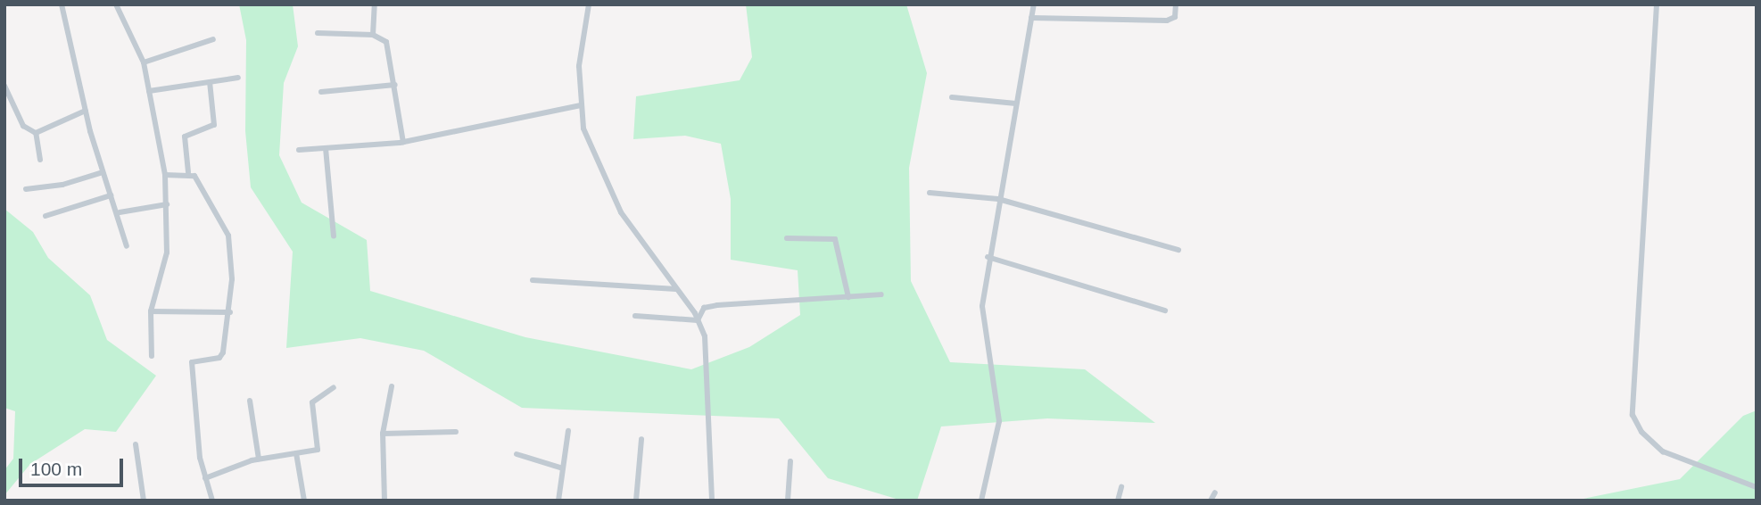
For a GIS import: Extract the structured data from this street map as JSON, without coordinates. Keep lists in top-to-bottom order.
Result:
{
  "scale_bar": "100 m"
}
